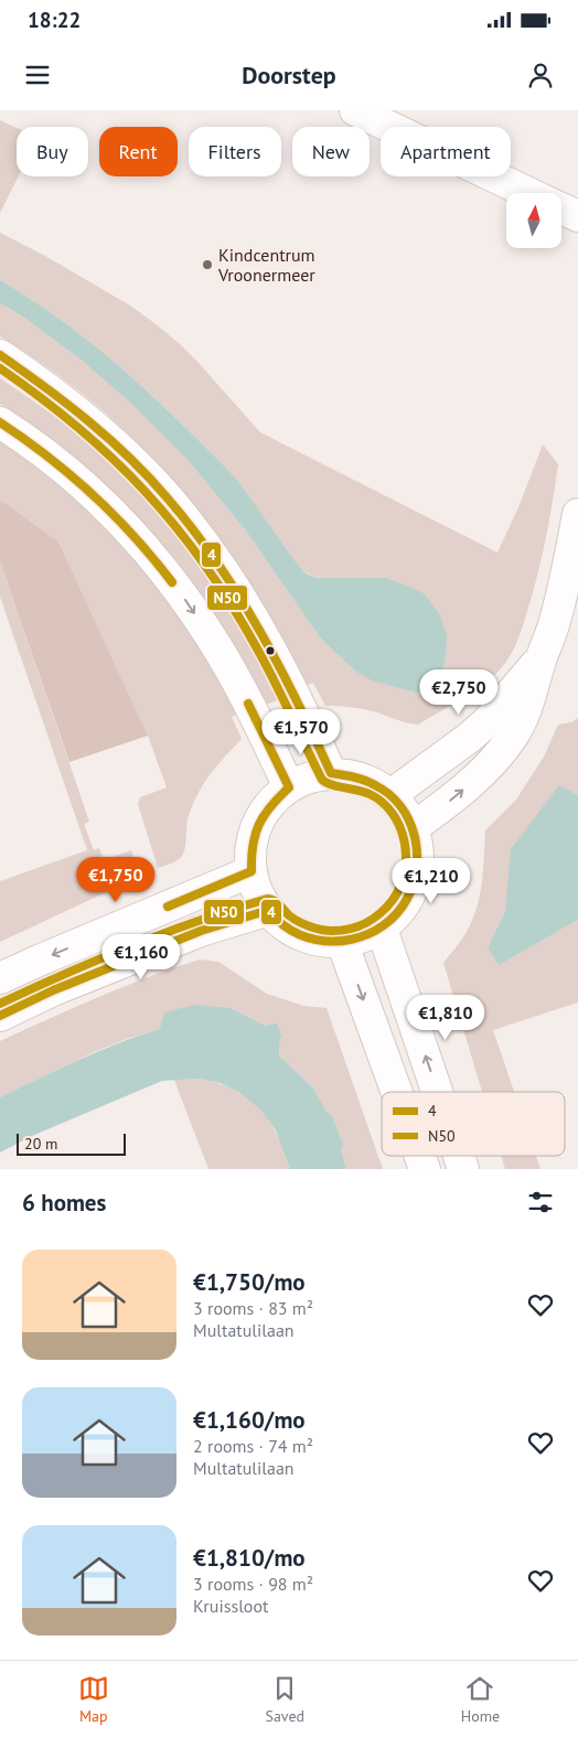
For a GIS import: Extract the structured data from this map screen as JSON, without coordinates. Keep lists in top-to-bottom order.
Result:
{
  "places": ["Kindcentrum Vroonermeer"],
  "lines": ["transit line 4", "transit line N50"],
  "legend": ["4", "N50"],
  "scale_bar": "20 m",
  "north": "top",
  "page": {
    "status": "18:22",
    "header": "Doorstep",
    "chip": [
      "Buy",
      "Rent",
      "Filters",
      "New",
      "Apartment"
    ],
    "price": [
      "€2,750",
      "€1,570",
      "€1,750",
      "€1,210",
      "€1,160",
      "€1,810"
    ],
    "scale": "20 m",
    "heading": "6 homes",
    "list": [
      {
        "name": "€1,750/mo",
        "note": "3 rooms · 83 m² · Multatulilaan"
      },
      {
        "name": "€1,160/mo",
        "note": "2 rooms · 74 m² · Multatulilaan"
      },
      {
        "name": "€1,810/mo",
        "note": "3 rooms · 98 m² · Kruissloot"
      }
    ],
    "tabs": ["Map", "Saved", "Home"]
  }
}
